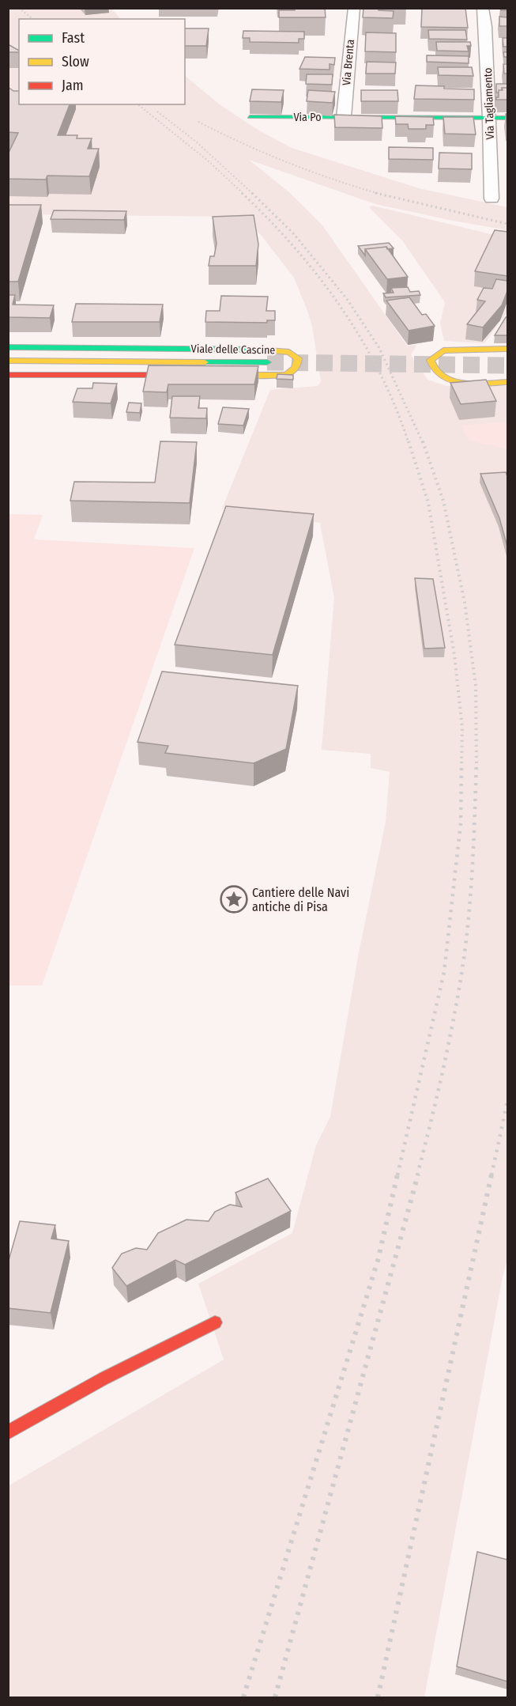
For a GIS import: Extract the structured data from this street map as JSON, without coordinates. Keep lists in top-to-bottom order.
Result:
{
  "streets": {
    "street": [
      "Via Brenta",
      "Via Tagliamento",
      "Via Po",
      "Viale delle Cascine"
    ]
  },
  "crossings": [
    ["Via Brenta", "Via Po"],
    ["Via Tagliamento", "Via Po"]
  ],
  "places": {
    "place": ["Cantiere delle Navi antiche di Pisa"]
  },
  "legend": ["Fast", "Slow", "Jam"]
}
